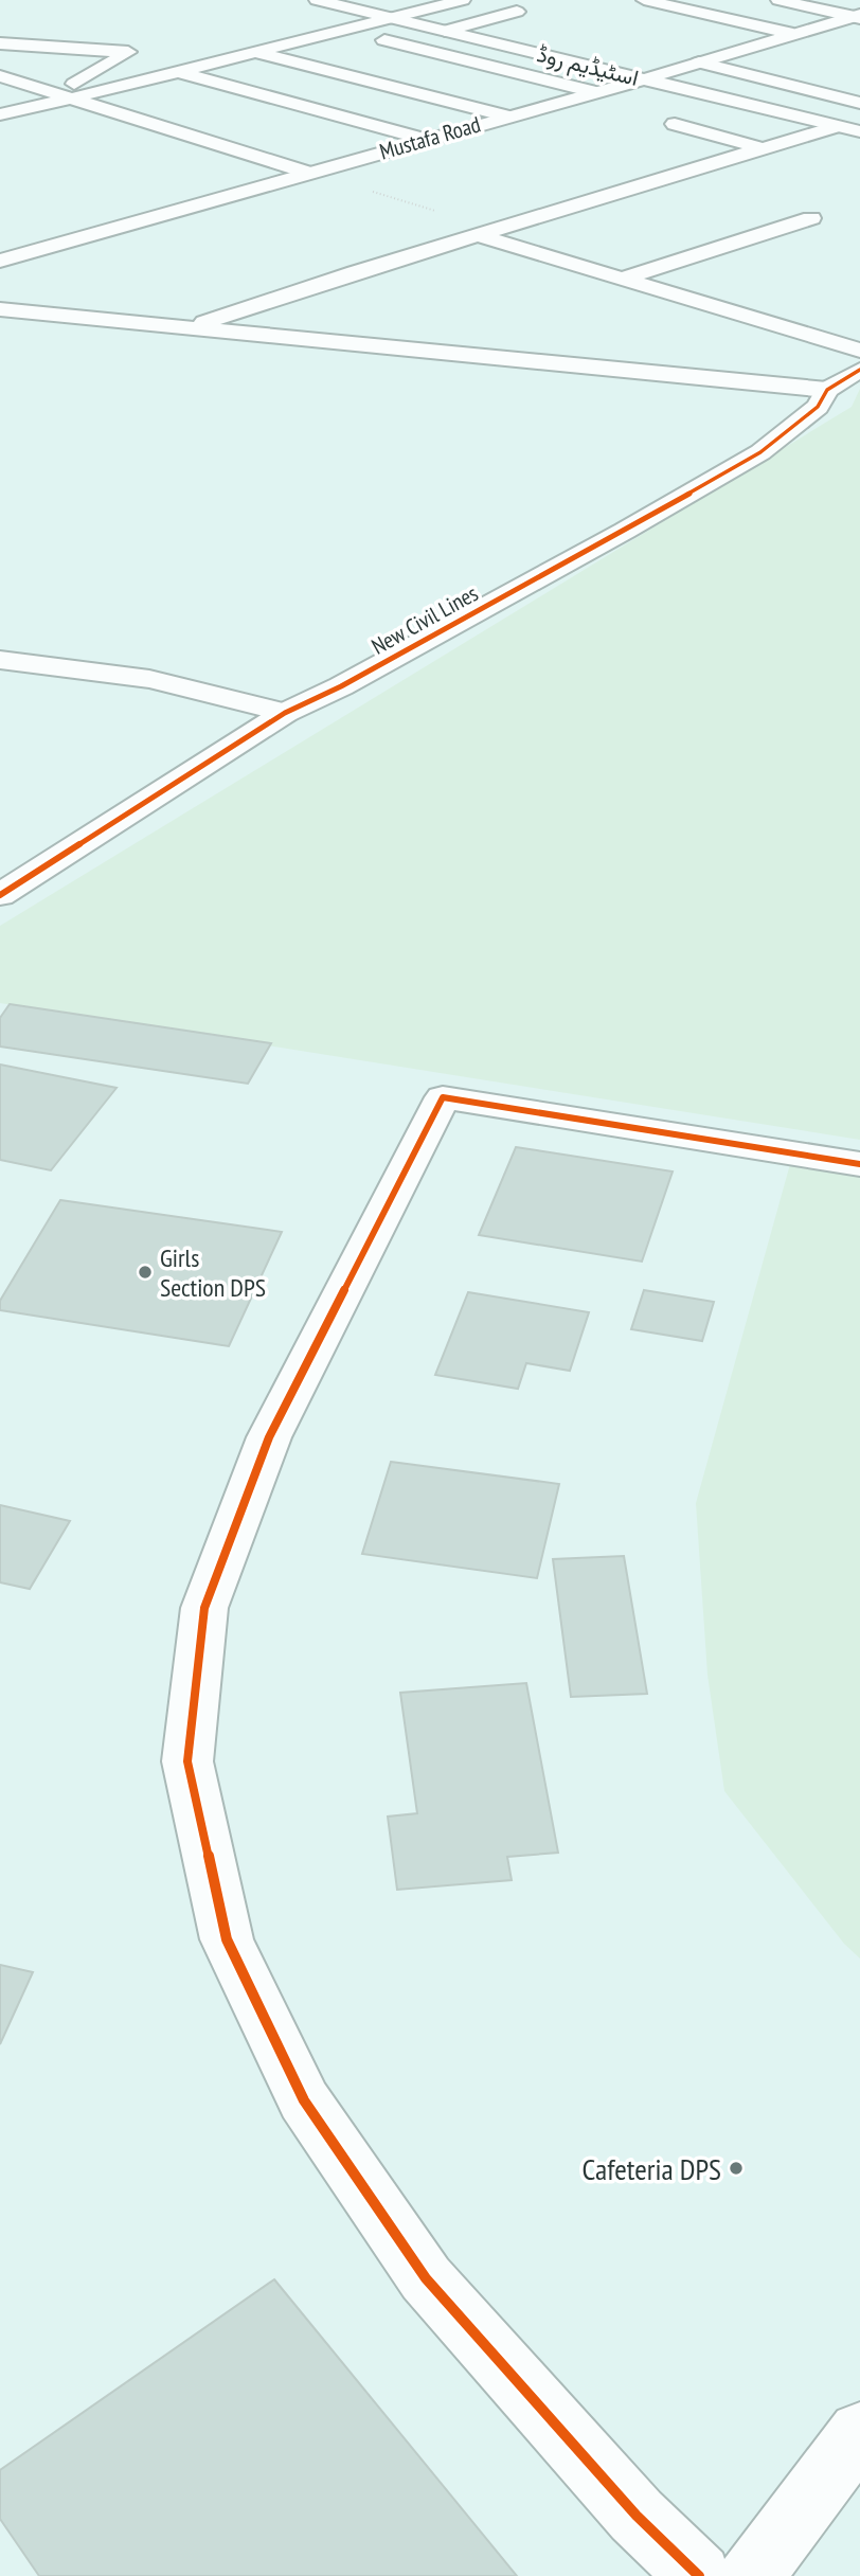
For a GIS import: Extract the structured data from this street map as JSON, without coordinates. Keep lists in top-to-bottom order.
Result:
{
  "streets": {
    "street": ["اسٹیڈیم روڈ", "Mustafa Road", "New Civil Lines"]
  },
  "crossings": [
    ["اسٹیڈیم روڈ", "Mustafa Road"]
  ],
  "places": ["Girls Section DPS", "Cafeteria DPS"]
}
